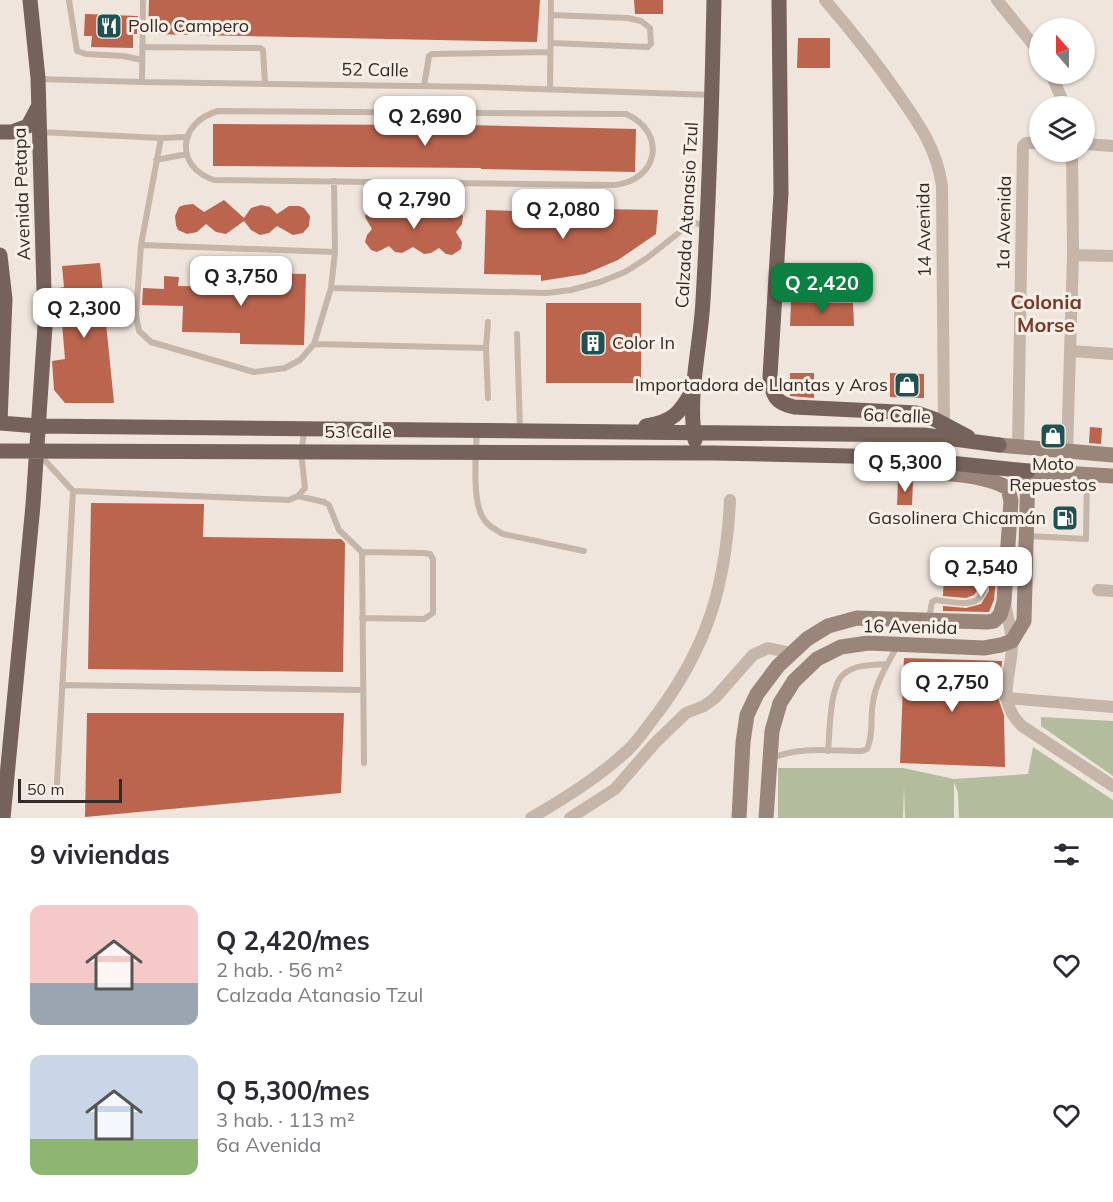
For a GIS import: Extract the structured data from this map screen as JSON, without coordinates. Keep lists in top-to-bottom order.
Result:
{
  "streets": {
    "main road": [
      "Avenida Petapa",
      "Calzada Atanasio Tzul",
      "6a Calle",
      "53 Calle",
      "16 Avenida"
    ],
    "street": ["1a Avenida", "14 Avenida"],
    "lane": ["52 Calle"]
  },
  "crossings": [
    ["52 Calle", "Avenida Petapa"],
    ["52 Calle", "Calzada Atanasio Tzul"],
    ["Avenida Petapa", "53 Calle"],
    ["Calzada Atanasio Tzul", "53 Calle"],
    ["1a Avenida", "6a Calle"],
    ["6a Calle", "53 Calle"]
  ],
  "districts": ["Colonia Morse"],
  "places": {
    "restaurant": ["Pollo Campero"],
    "building": ["Color In"],
    "shop": ["Importadora de Llantas y Aros", "Moto Repuestos"],
    "fuel station": ["Gasolinera Chicamán"]
  },
  "scale_bar": "50 m",
  "north": "top",
  "page": {
    "price": [
      "Q 2,690",
      "Q 2,790",
      "Q 2,080",
      "Q 3,750",
      "Q 2,420",
      "Q 2,300",
      "Q 5,300",
      "Q 2,540",
      "Q 2,750"
    ],
    "scale": "50 m",
    "heading": "9 viviendas",
    "list": [
      {
        "name": "Q 2,420/mes",
        "note": "2 hab. · 56 m² · Calzada Atanasio Tzul"
      },
      {
        "name": "Q 5,300/mes",
        "note": "3 hab. · 113 m² · 6a Avenida"
      }
    ]
  }
}
